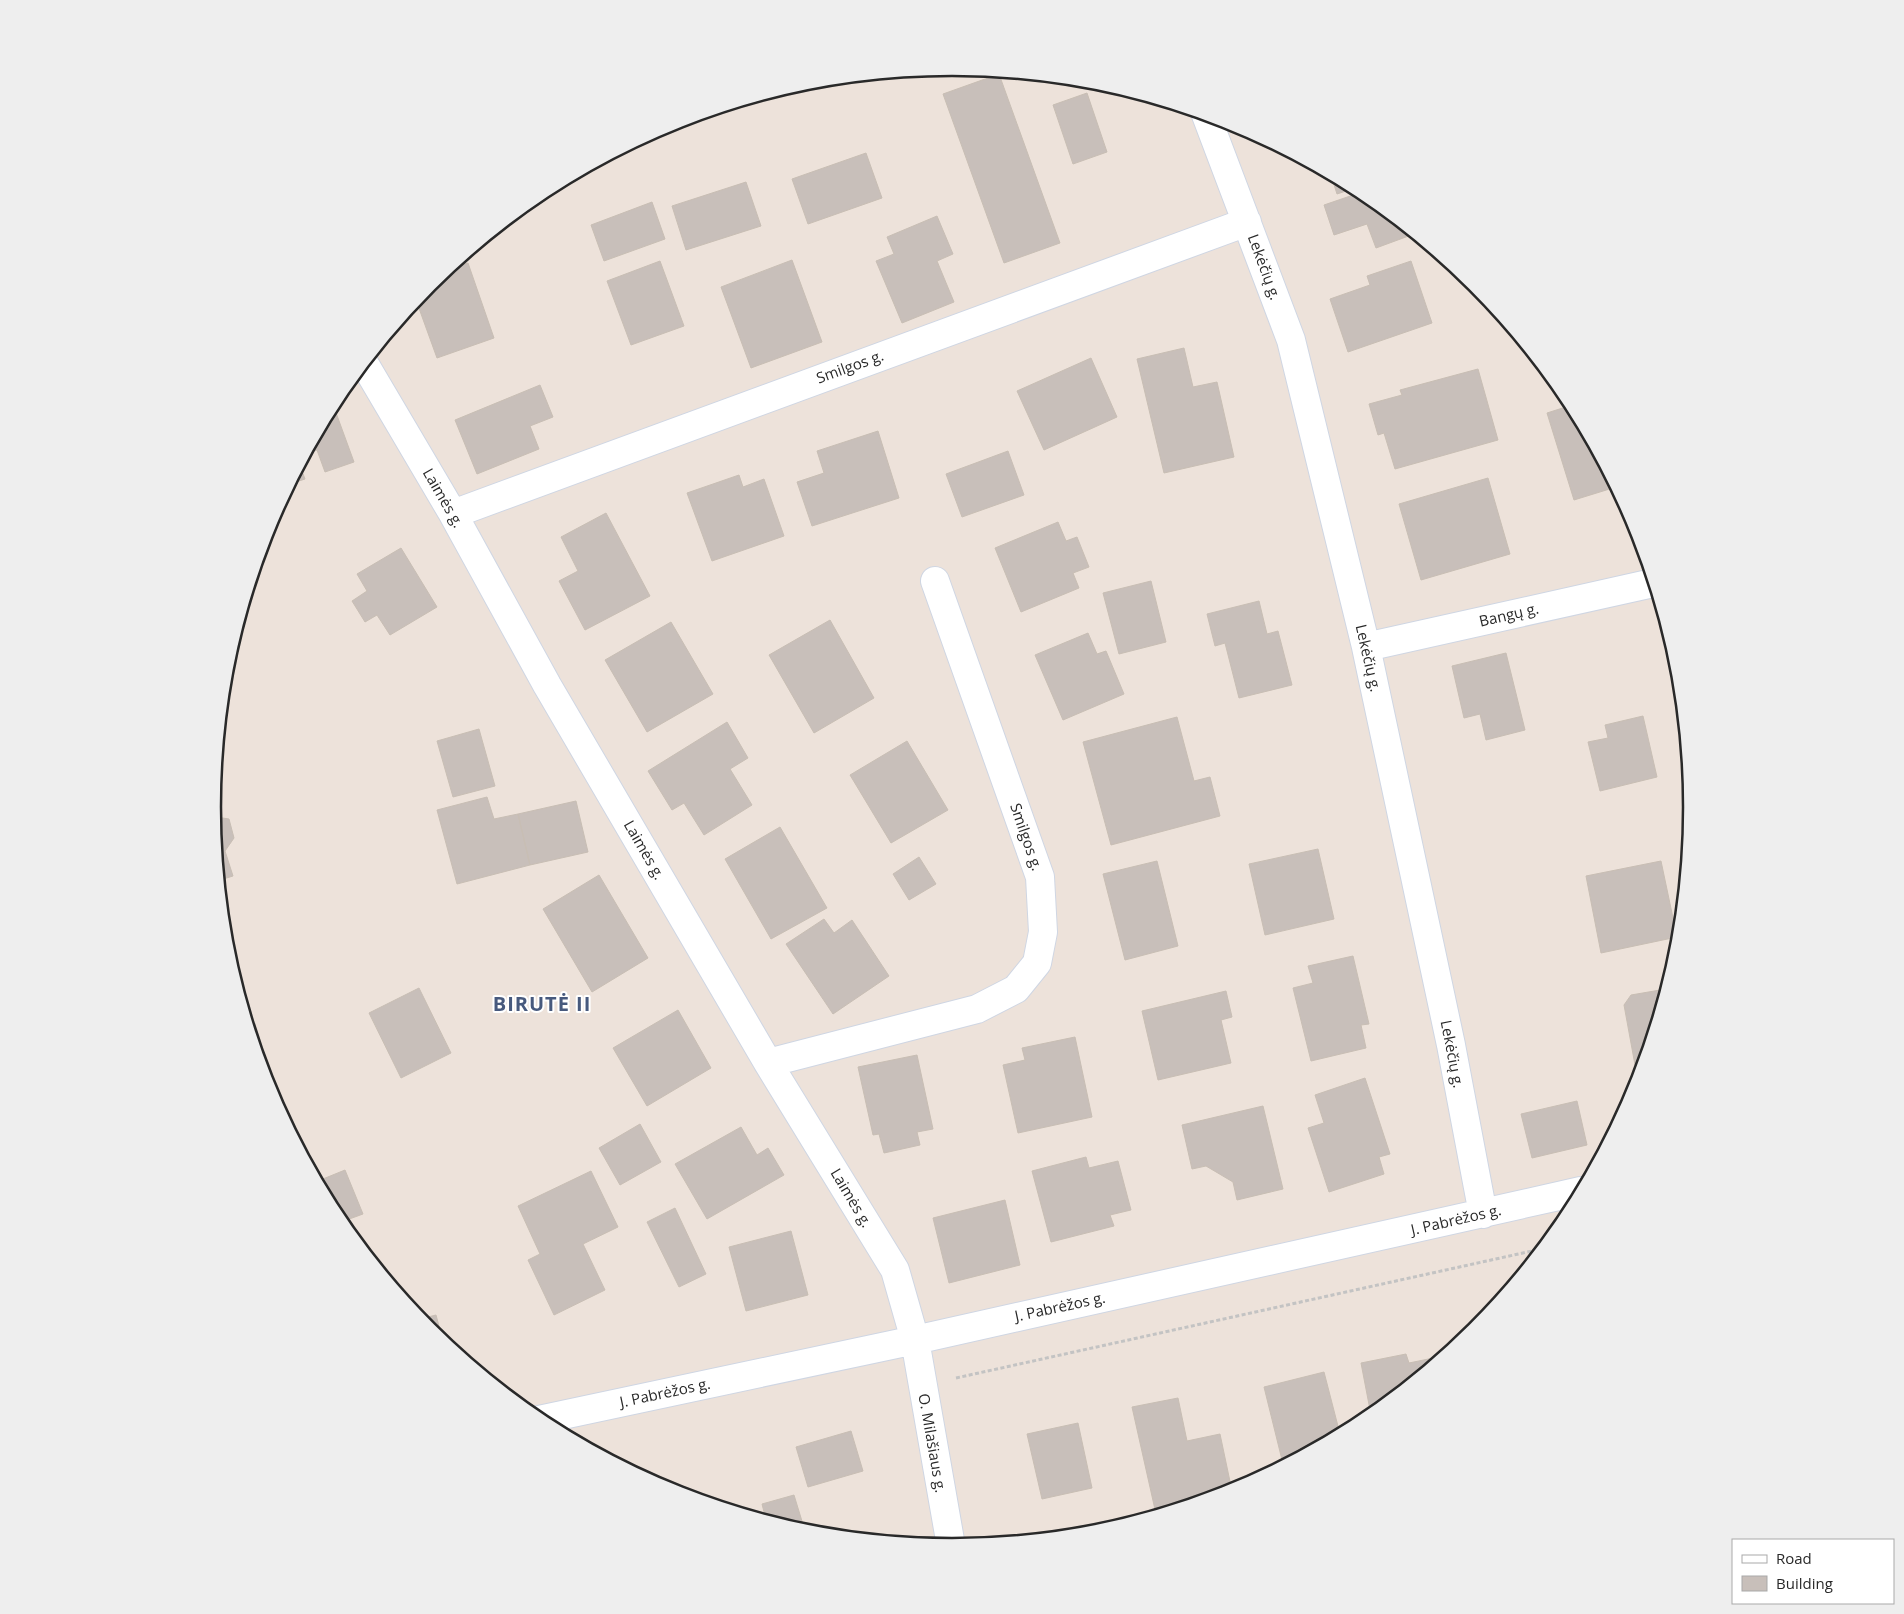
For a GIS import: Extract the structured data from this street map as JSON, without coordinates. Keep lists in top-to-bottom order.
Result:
{
  "streets": {
    "street": [
      "Lekėčių g.",
      "Smilgos g.",
      "Laimės g.",
      "Bangų g.",
      "J. Pabrėžos g.",
      "O. Milašiaus g."
    ]
  },
  "crossings": [
    ["Lekėčių g.", "Smilgos g."],
    ["Lekėčių g.", "Bangų g."],
    ["Lekėčių g.", "J. Pabrėžos g."],
    ["Smilgos g.", "Laimės g."],
    ["Laimės g.", "J. Pabrėžos g."],
    ["Laimės g.", "O. Milašiaus g."],
    ["J. Pabrėžos g.", "O. Milašiaus g."]
  ],
  "districts": ["BIRUTĖ II"],
  "legend": ["Road", "Building"]
}
